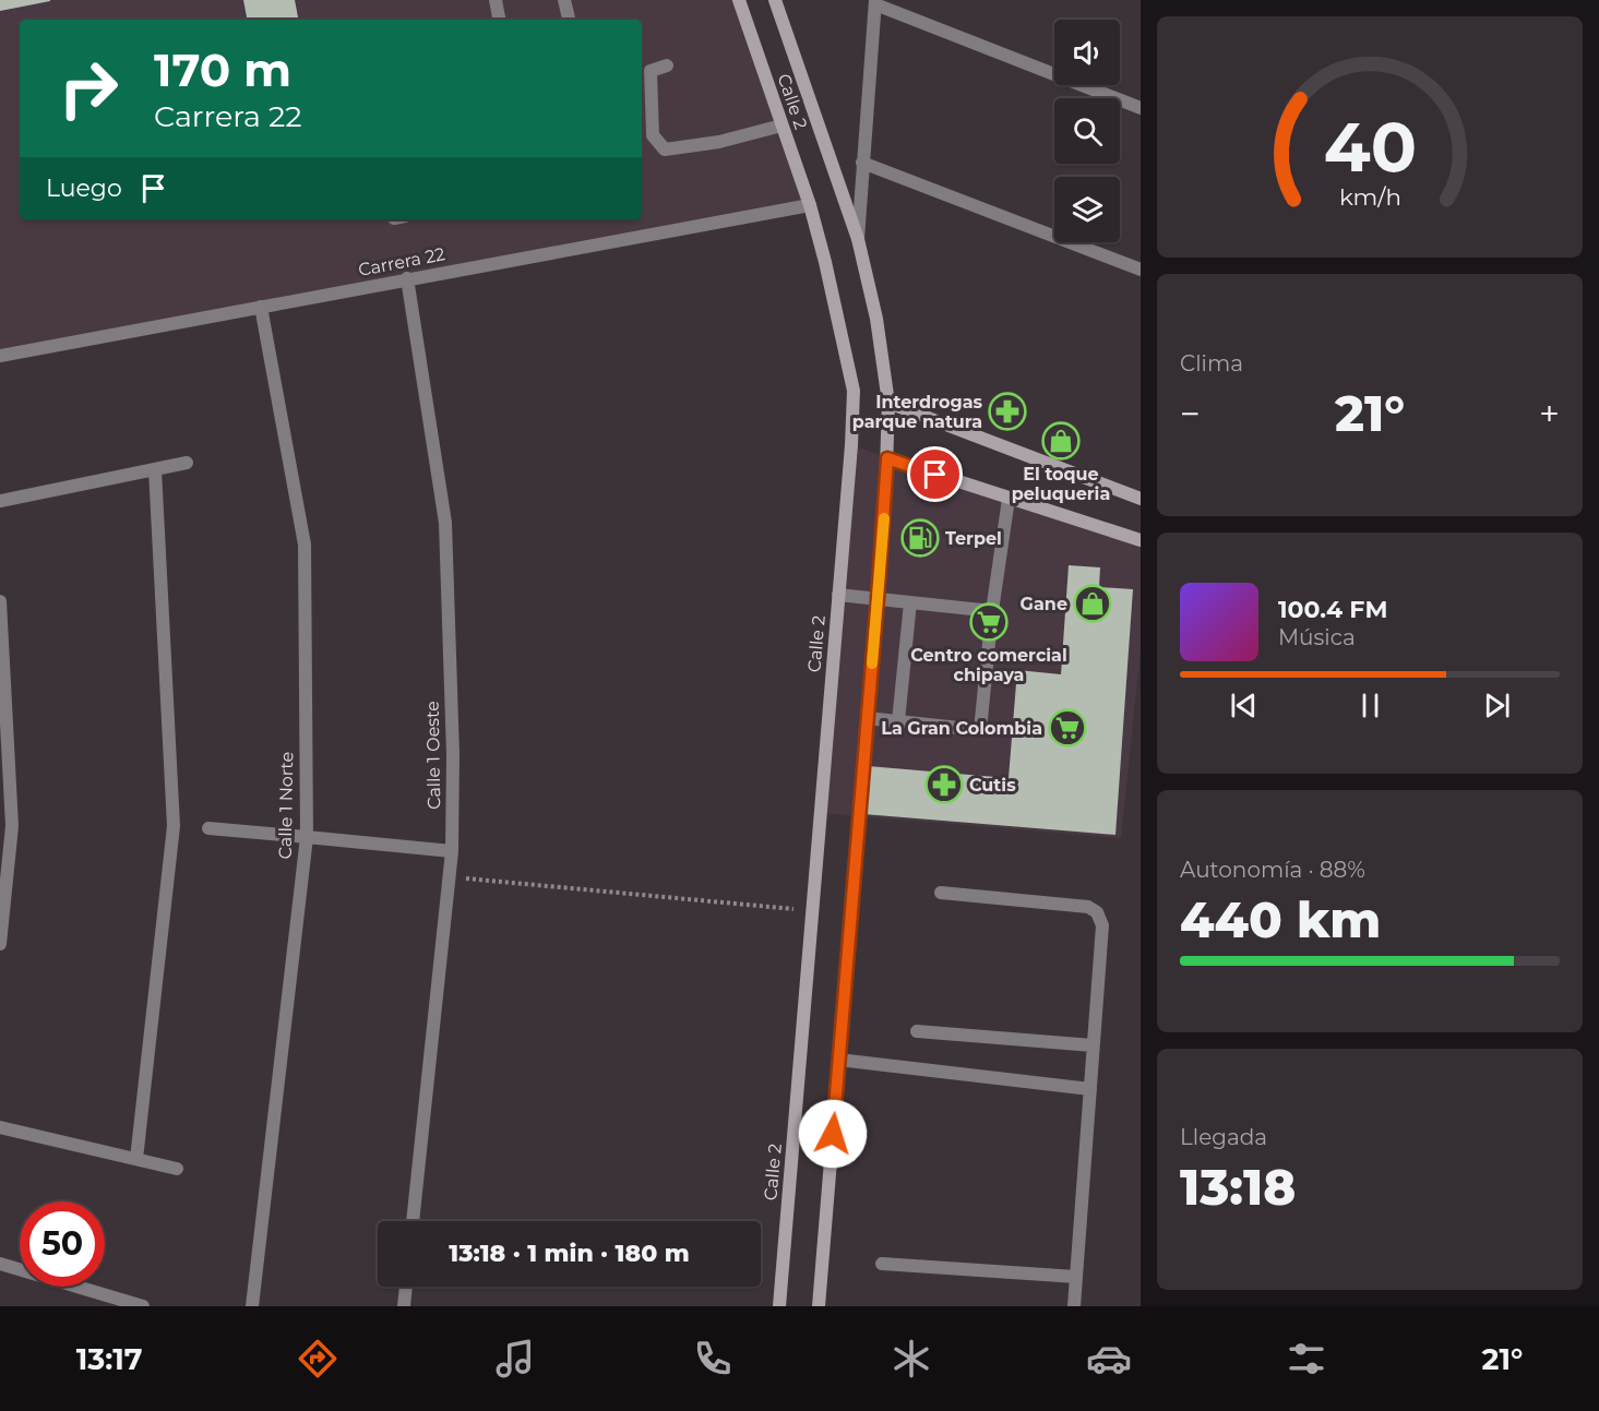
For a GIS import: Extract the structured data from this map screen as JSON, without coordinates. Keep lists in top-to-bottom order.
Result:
{
  "streets": {
    "main road": ["Calle 2"],
    "street": ["Carrera 22", "Calle 1 Oeste", "Calle 1 Norte"]
  },
  "crossings": [
    ["Calle 2", "Carrera 22"],
    ["Carrera 22", "Calle 1 Oeste"],
    ["Carrera 22", "Calle 1 Norte"]
  ],
  "places": {
    "pharmacy": ["Interdrogas parque natura", "Cutis"],
    "shop": ["El toque peluqueria", "Gane"],
    "fuel station": ["Terpel"],
    "supermarket": ["Centro comercial chipaya", "La Gran Colombia"]
  },
  "page": {
    "turn": ["170 m", "Carrera 22"],
    "then": "Luego",
    "tile": [
      "Clima",
      ["Autonomía · 88%", "440 km"],
      ["Llegada", "13:18"]
    ],
    "heat": ["−", "21°", "+"],
    "song": ["100.4 FM", "Música"],
    "limit": "50",
    "trip": "13:18 · 1 min · 180 m",
    "tabs": ["13:17", "21°"],
    "gauge": ["40", "km/h"]
  }
}
